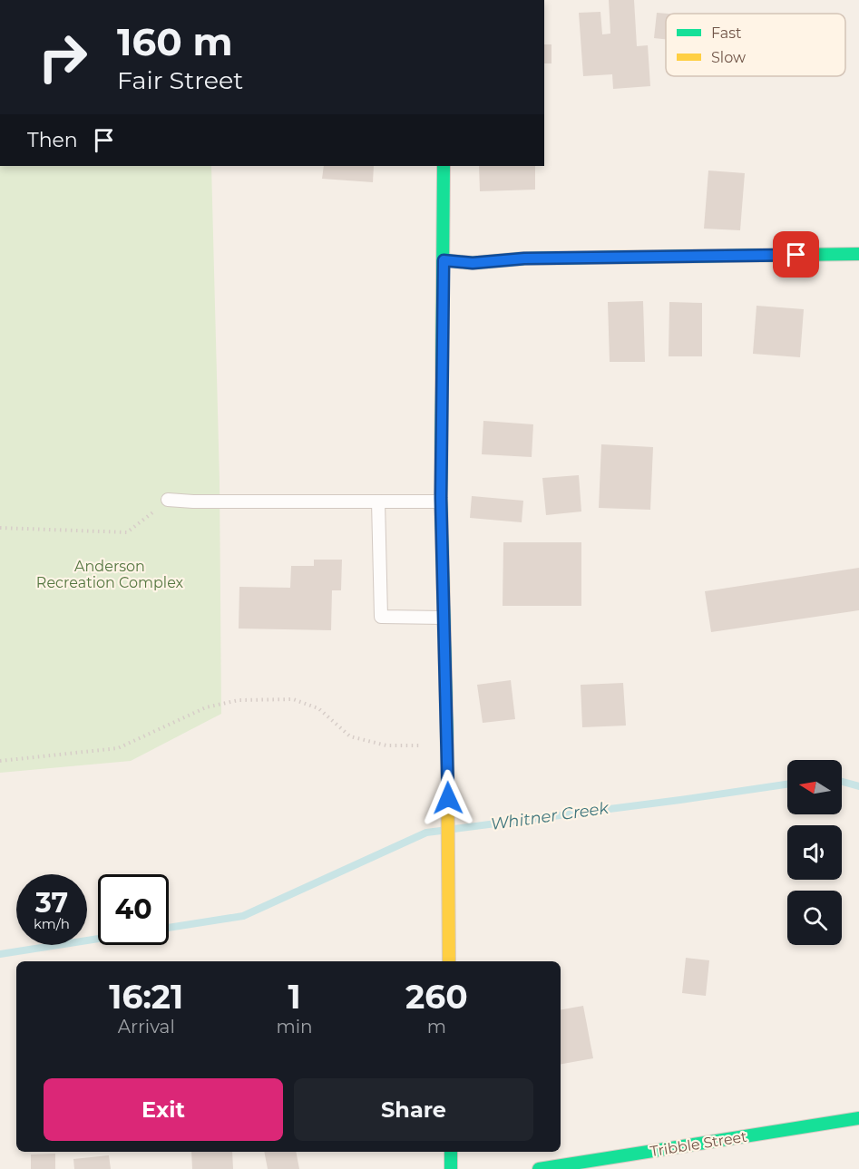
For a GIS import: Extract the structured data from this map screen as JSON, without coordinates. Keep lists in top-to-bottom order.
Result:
{
  "streets": {
    "street": ["Tribble Street"]
  },
  "water": ["Whitner Creek"],
  "parks": ["Anderson Recreation Complex"],
  "legend": ["Fast", "Slow"],
  "north": "left",
  "page": {
    "turn": ["160 m", "Fair Street"],
    "then": "Then",
    "speed": "37 km/h",
    "limit": "40",
    "eta": [
      "16:21",
      "Arrival",
      "1",
      "min",
      "260",
      "m"
    ],
    "buttons": ["Exit", "Share"]
  }
}
